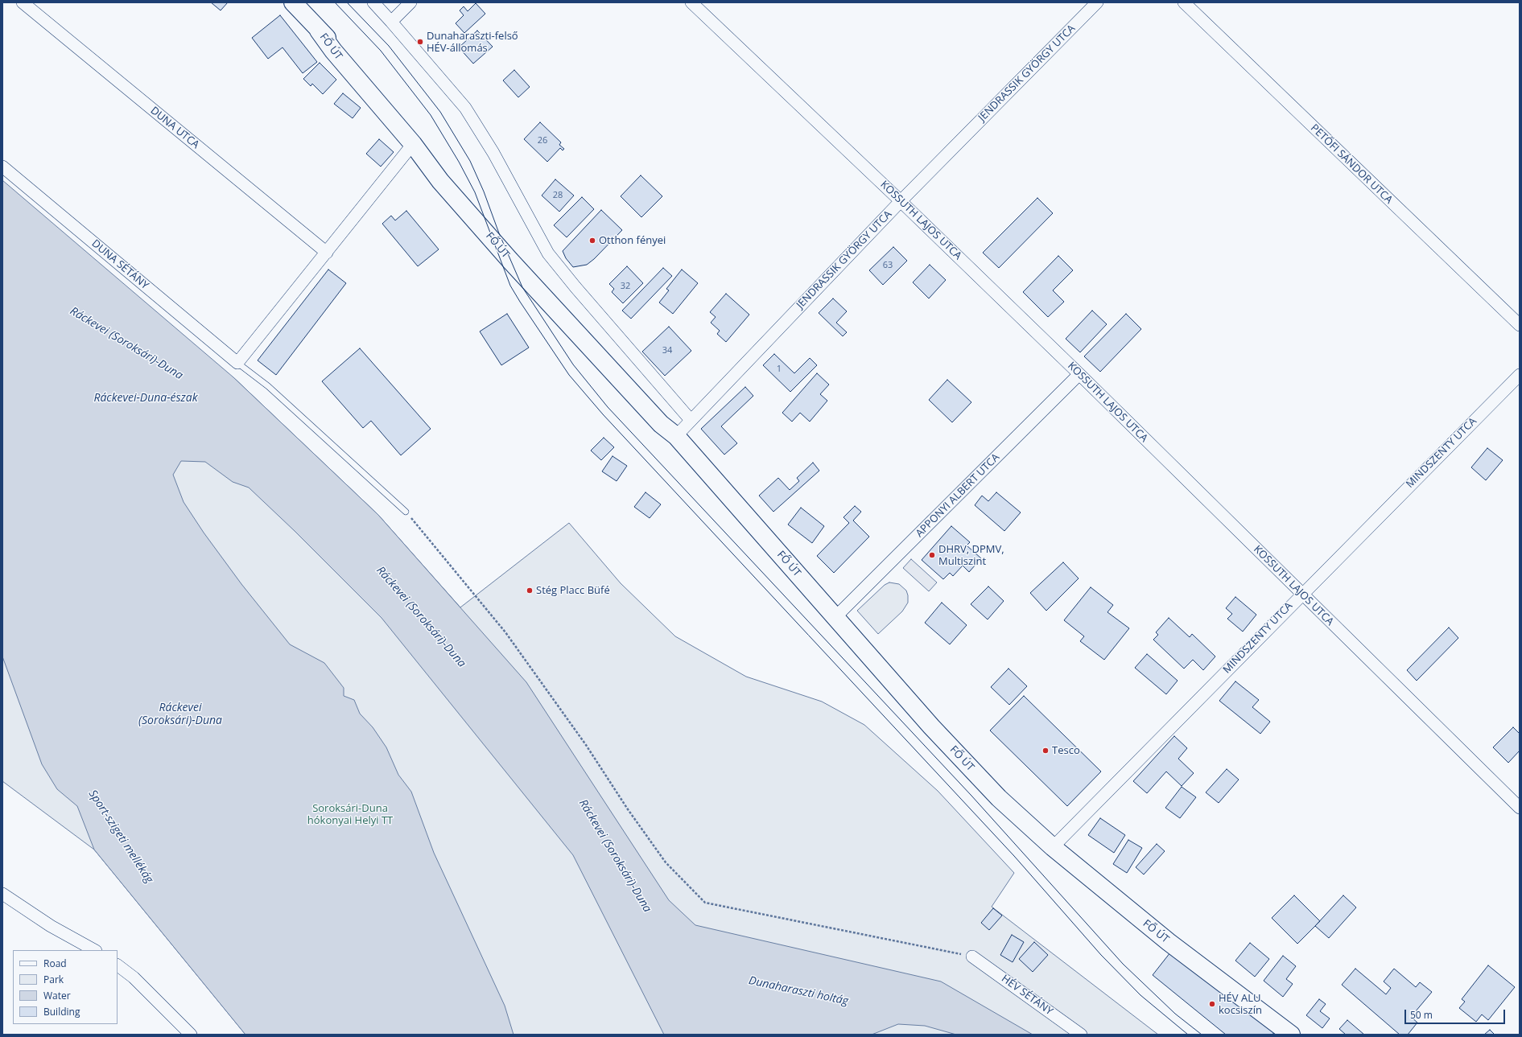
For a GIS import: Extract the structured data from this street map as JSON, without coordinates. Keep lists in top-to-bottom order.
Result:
{
  "streets": {
    "main road": ["FŐ ÚT"],
    "street": [
      "JENDRASSIK GYÖRGY UTCA",
      "DUNA UTCA",
      "PETŐFI SÁNDOR UTCA",
      "KOSSUTH LAJOS UTCA",
      "DUNA SÉTÁNY",
      "MINDSZENTY UTCA",
      "APPONYI ALBERT UTCA",
      "HÉV SÉTÁNY"
    ]
  },
  "crossings": [
    ["FŐ ÚT", "JENDRASSIK GYÖRGY UTCA"],
    ["FŐ ÚT", "MINDSZENTY UTCA"],
    ["FŐ ÚT", "APPONYI ALBERT UTCA"],
    ["JENDRASSIK GYÖRGY UTCA", "KOSSUTH LAJOS UTCA"],
    ["KOSSUTH LAJOS UTCA", "MINDSZENTY UTCA"],
    ["KOSSUTH LAJOS UTCA", "APPONYI ALBERT UTCA"]
  ],
  "water": [
    "Ráckevei (Soroksári)-Duna",
    "Ráckevei-Duna-észak",
    "Sport-szigeti mellékág",
    "Dunaharaszti holtág"
  ],
  "parks": ["Soroksári-Duna hókonyai Helyi TT"],
  "places": [
    "Dunaharaszti-felső HÉV-állomás",
    "Otthon fényei",
    "DHRV, DPMV, Multiszint",
    "Stég Placc Büfé",
    "Tesco",
    "HÉV ALU kocsiszín"
  ],
  "house_numbers": [
    "26",
    "28",
    "63",
    "32",
    "34",
    "1"
  ],
  "legend": [
    "Road",
    "Park",
    "Water",
    "Building"
  ],
  "scale_bar": "50 m"
}
